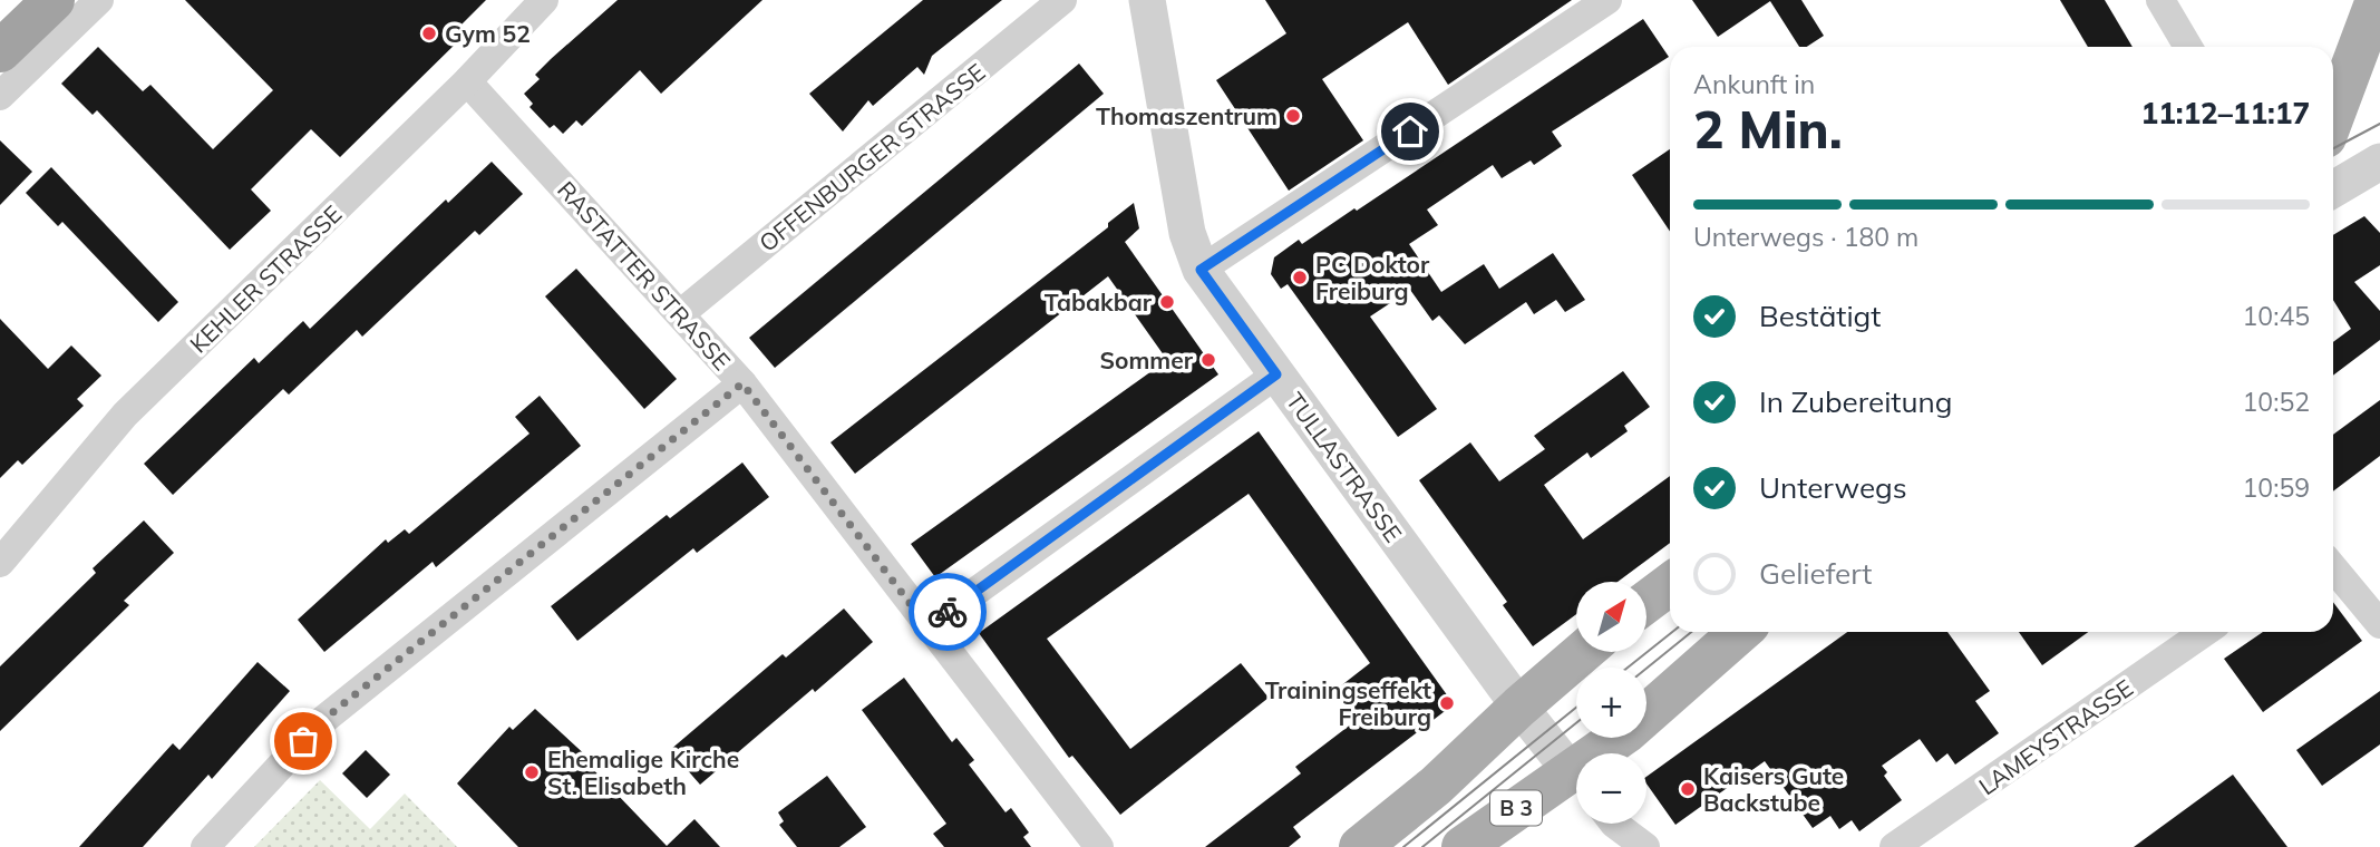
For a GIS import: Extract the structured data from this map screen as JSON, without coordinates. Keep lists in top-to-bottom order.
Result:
{
  "streets": {
    "main road": ["B 3"],
    "street": [
      "OFFENBURGER STRASSE",
      "RASTATTER STRASSE",
      "KEHLER STRASSE",
      "TULLASTRASSE",
      "LAMEYSTRASSE"
    ]
  },
  "crossings": [
    ["OFFENBURGER STRASSE", "RASTATTER STRASSE"],
    ["RASTATTER STRASSE", "KEHLER STRASSE"]
  ],
  "places": [
    "Gym 52",
    "Thomaszentrum",
    "PC Doktor Freiburg",
    "Tabakbar",
    "Sommer",
    "Trainingseffekt Freiburg",
    "Ehemalige Kirche St. Elisabeth",
    "Kaisers Gute Backstube"
  ],
  "north": "top right",
  "page": {
    "heading": ["2 Min.", "Ankunft in", "11:12–11:17"],
    "bar": "Unterwegs · 180 m",
    "list": [
      ["Bestätigt", "10:45"],
      ["In Zubereitung", "10:52"],
      ["Unterwegs", "10:59"],
      "Geliefert"
    ],
    "map_buttons": ["+", "−"]
  }
}
